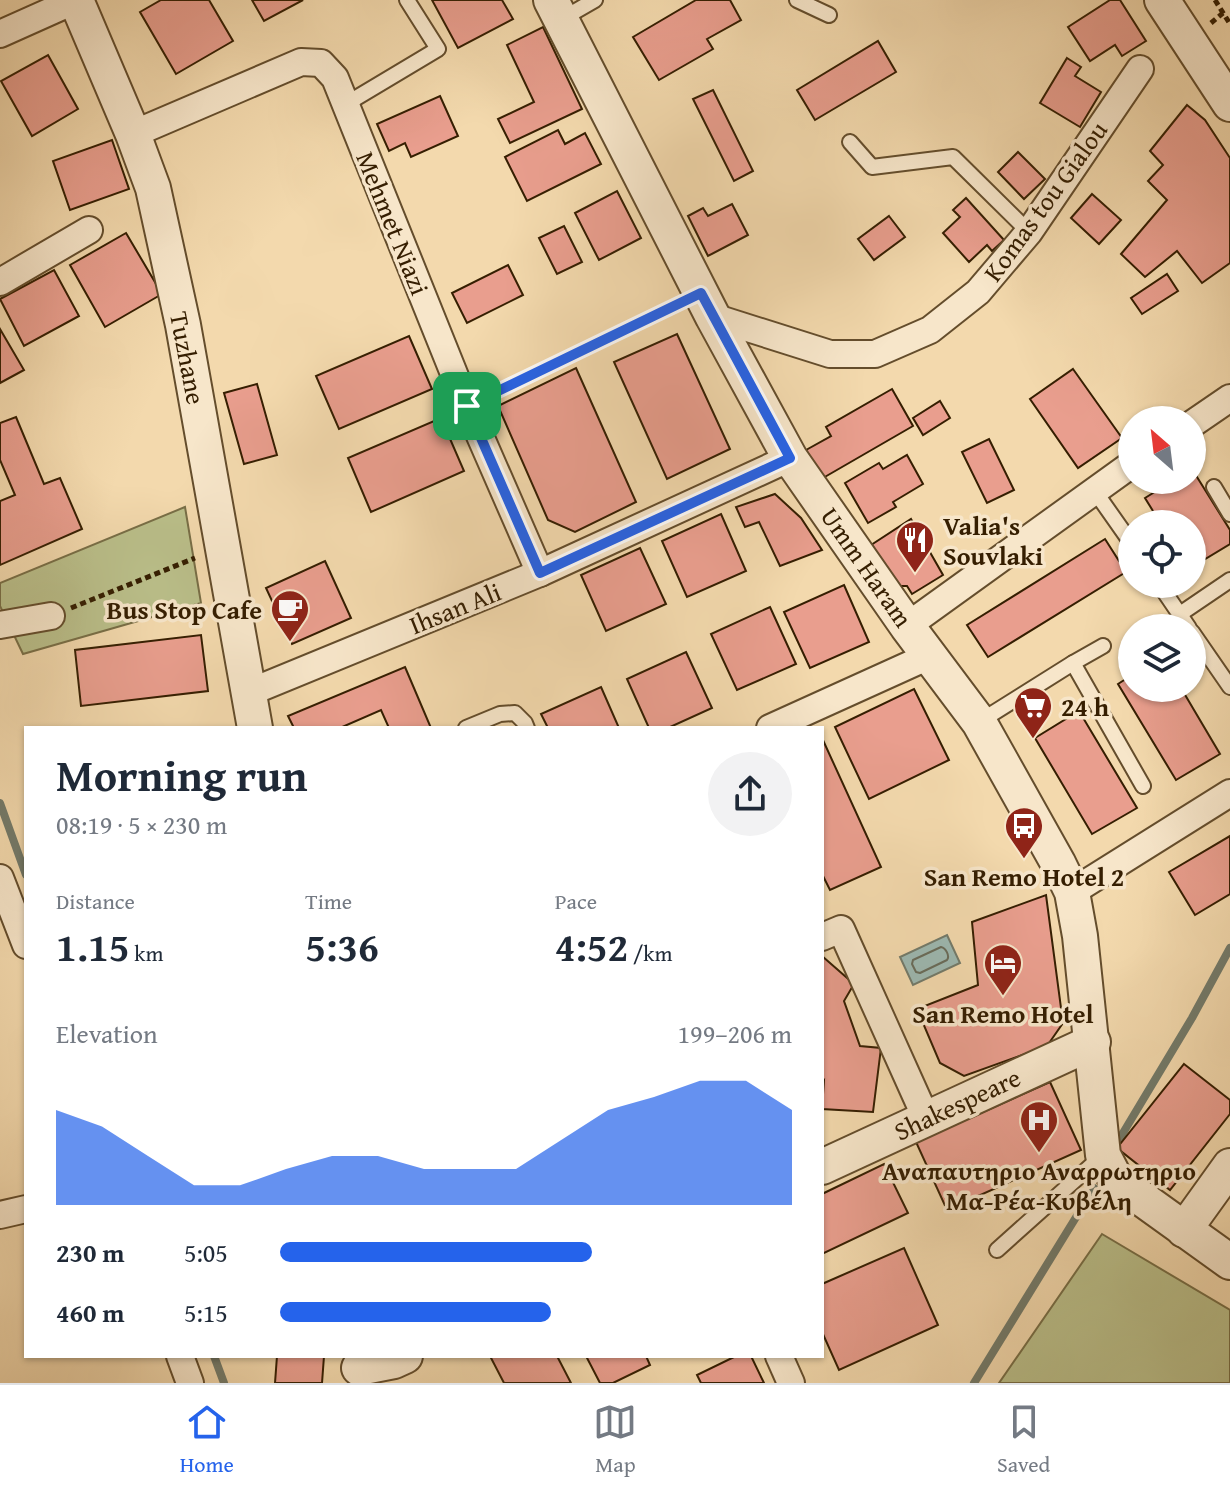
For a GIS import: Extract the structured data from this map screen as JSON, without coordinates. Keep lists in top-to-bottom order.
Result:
{
  "streets": {
    "street": [
      "Komas tou Gialou",
      "Mehmet Niazi",
      "Tuzhane",
      "Umm Haram",
      "Ihsan Ali",
      "Shakespeare"
    ]
  },
  "crossings": [
    ["Komas tou Gialou", "Umm Haram"],
    ["Mehmet Niazi", "Tuzhane"],
    ["Mehmet Niazi", "Ihsan Ali"],
    ["Tuzhane", "Ihsan Ali"],
    ["Umm Haram", "Ihsan Ali"],
    ["Umm Haram", "Shakespeare"]
  ],
  "places": {
    "restaurant": ["Valia's Souvlaki"],
    "cafe": ["Bus Stop Cafe"],
    "supermarket": ["24 h"],
    "bus stop": ["San Remo Hotel 2"],
    "hotel": ["San Remo Hotel"],
    "hospital": ["Αναπαυτηριο Αναρρωτηριο Μα-Ρέα-Κυβέλη"]
  },
  "north": "top left",
  "page": {
    "heading": ["Morning run", "08:19 · 5 × 230 m"],
    "stats": [
      ["Distance", "1.15 km"],
      ["Time", "5:36"],
      ["Pace", "4:52 /km"]
    ],
    "chart": ["Elevation", "199–206 m"],
    "list": [
      {
        "name": "230 m",
        "note": "5:05"
      },
      {
        "name": "460 m",
        "note": "5:15"
      }
    ],
    "tabs": ["Home", "Map", "Saved"]
  }
}
